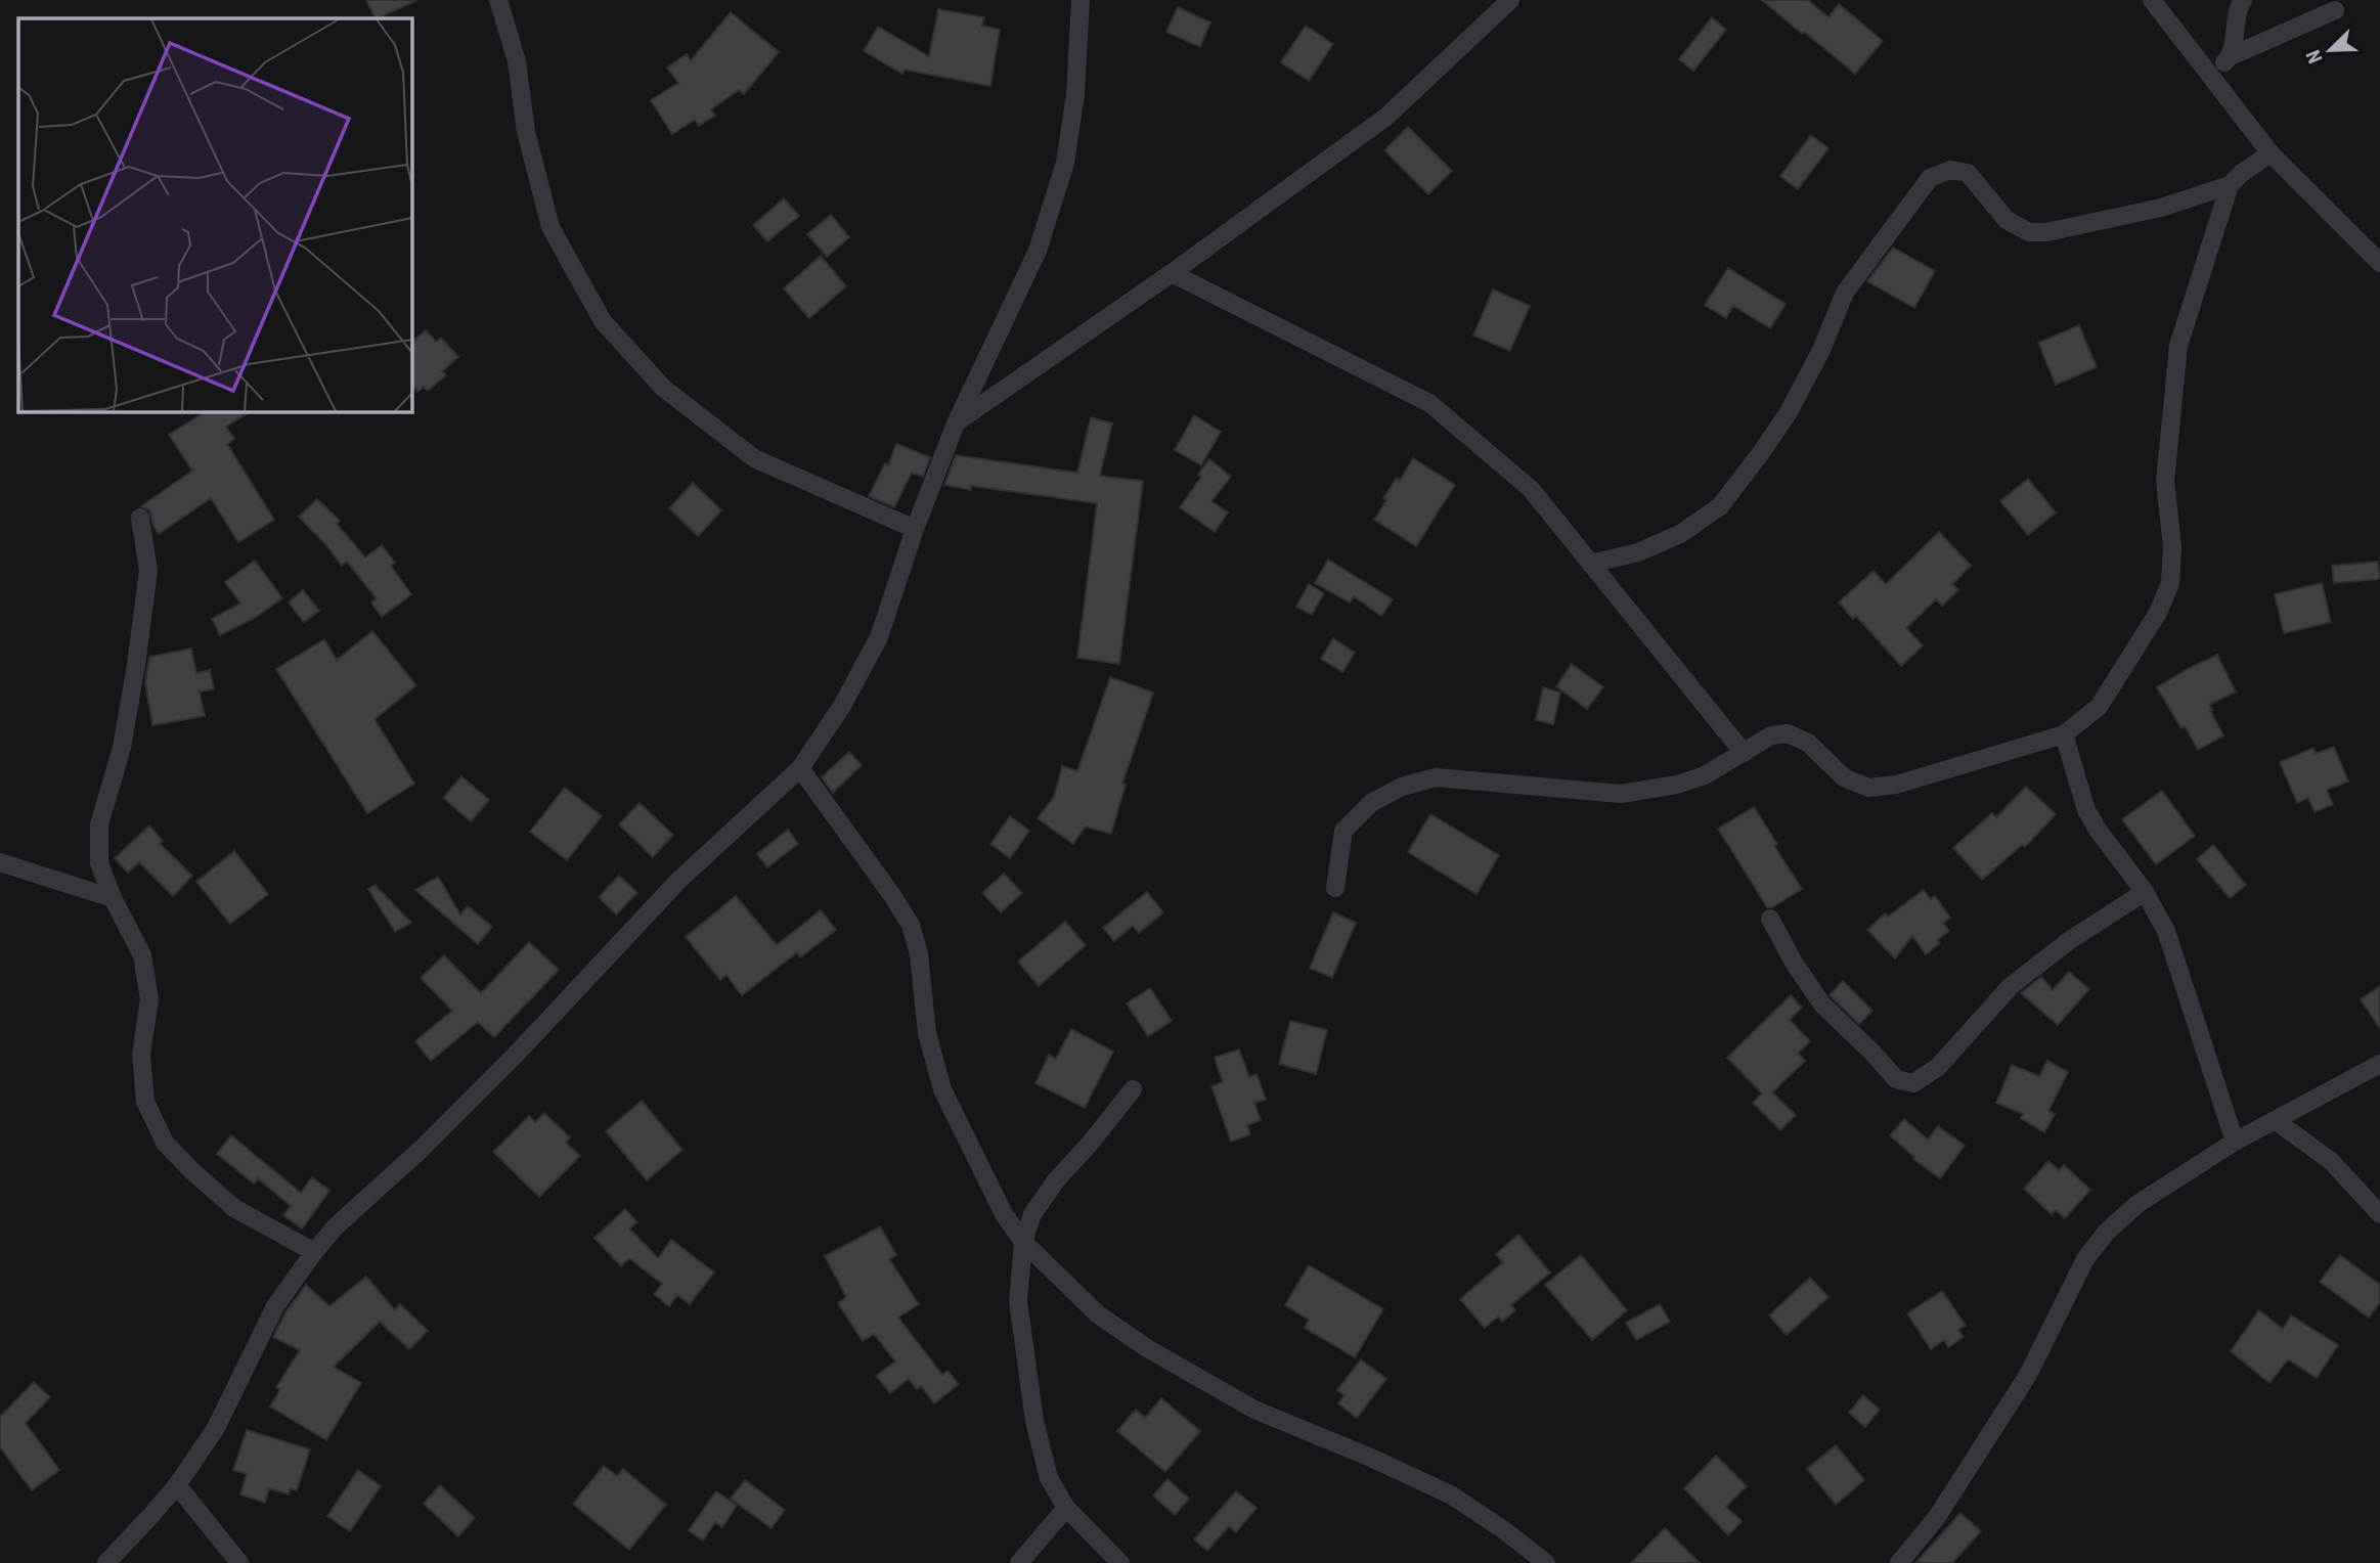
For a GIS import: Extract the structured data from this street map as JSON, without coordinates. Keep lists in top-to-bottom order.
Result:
{
  "north": "bottom left"
}
